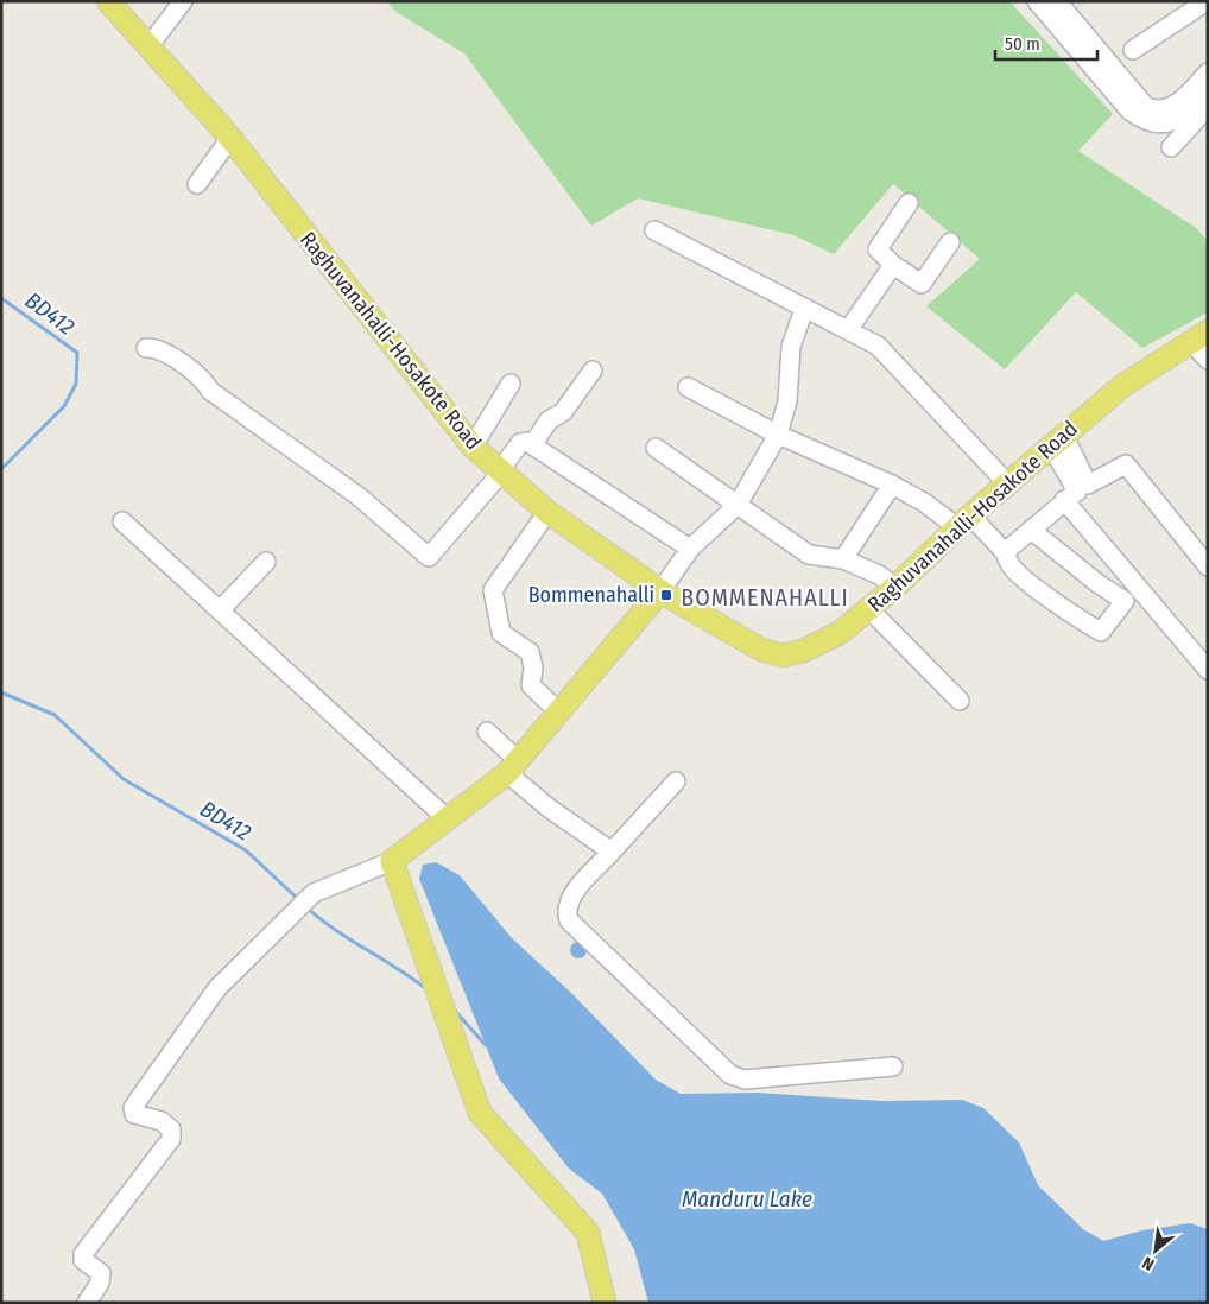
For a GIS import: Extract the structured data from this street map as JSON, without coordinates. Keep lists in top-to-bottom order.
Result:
{
  "streets": {
    "main road": ["Raghuvanahalli-Hosakote Road"]
  },
  "districts": ["BOMMENAHALLI"],
  "water": ["BD412", "Manduru Lake"],
  "places": {
    "transit": ["Bommenahalli"]
  },
  "scale_bar": "50 m",
  "north": "bottom left"
}
